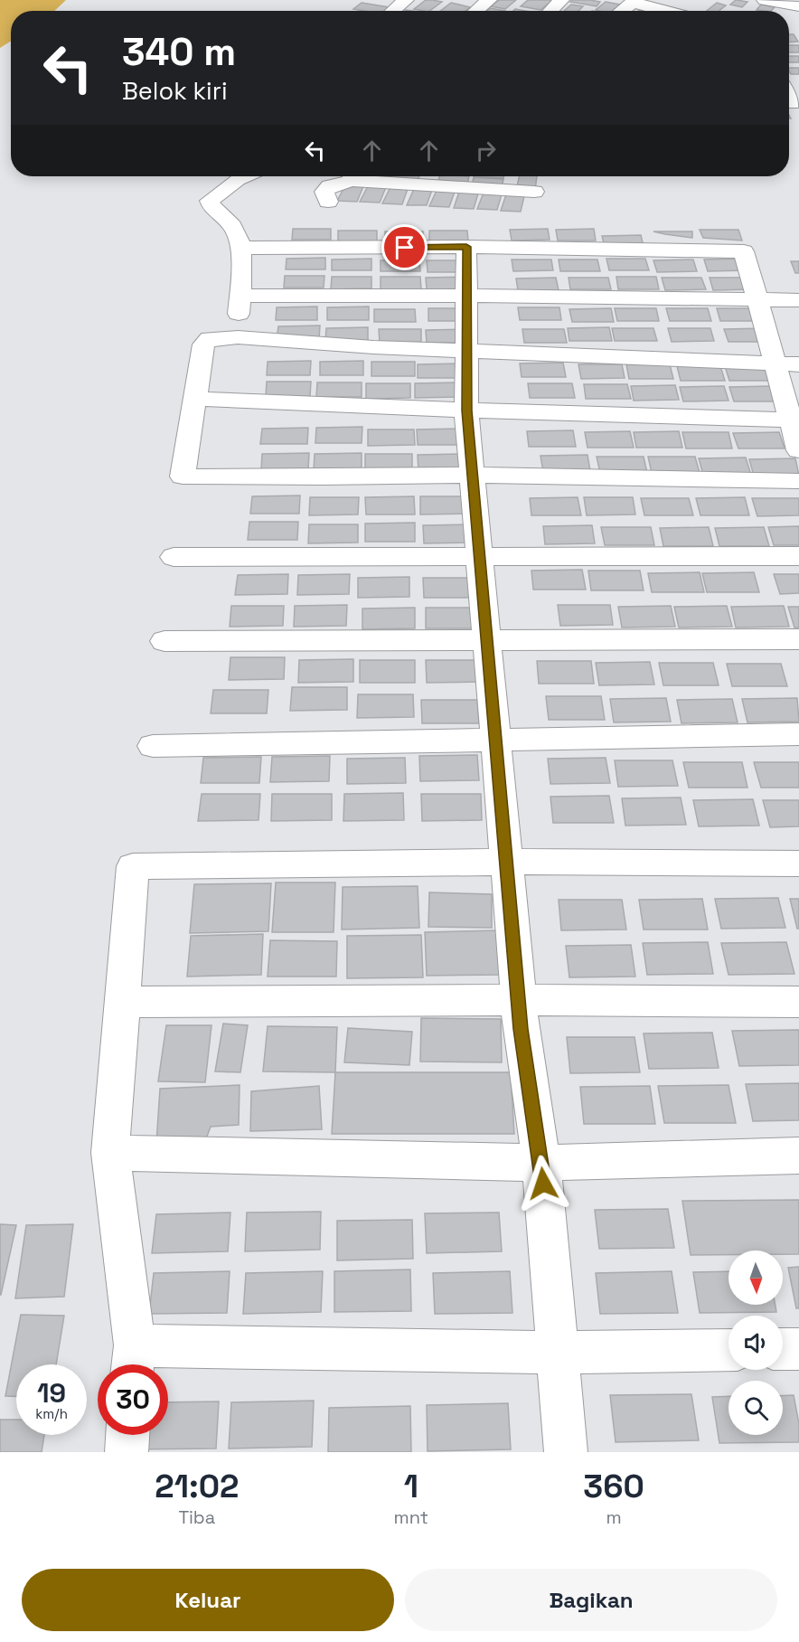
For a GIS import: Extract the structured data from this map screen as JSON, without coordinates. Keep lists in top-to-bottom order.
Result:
{
  "north": "bottom",
  "page": {
    "turn": ["340 m", "Belok kiri"],
    "speed": "19 km/h",
    "limit": "30",
    "eta": [
      "21:02",
      "Tiba",
      "1",
      "mnt",
      "360",
      "m"
    ],
    "buttons": ["Keluar", "Bagikan"]
  }
}
